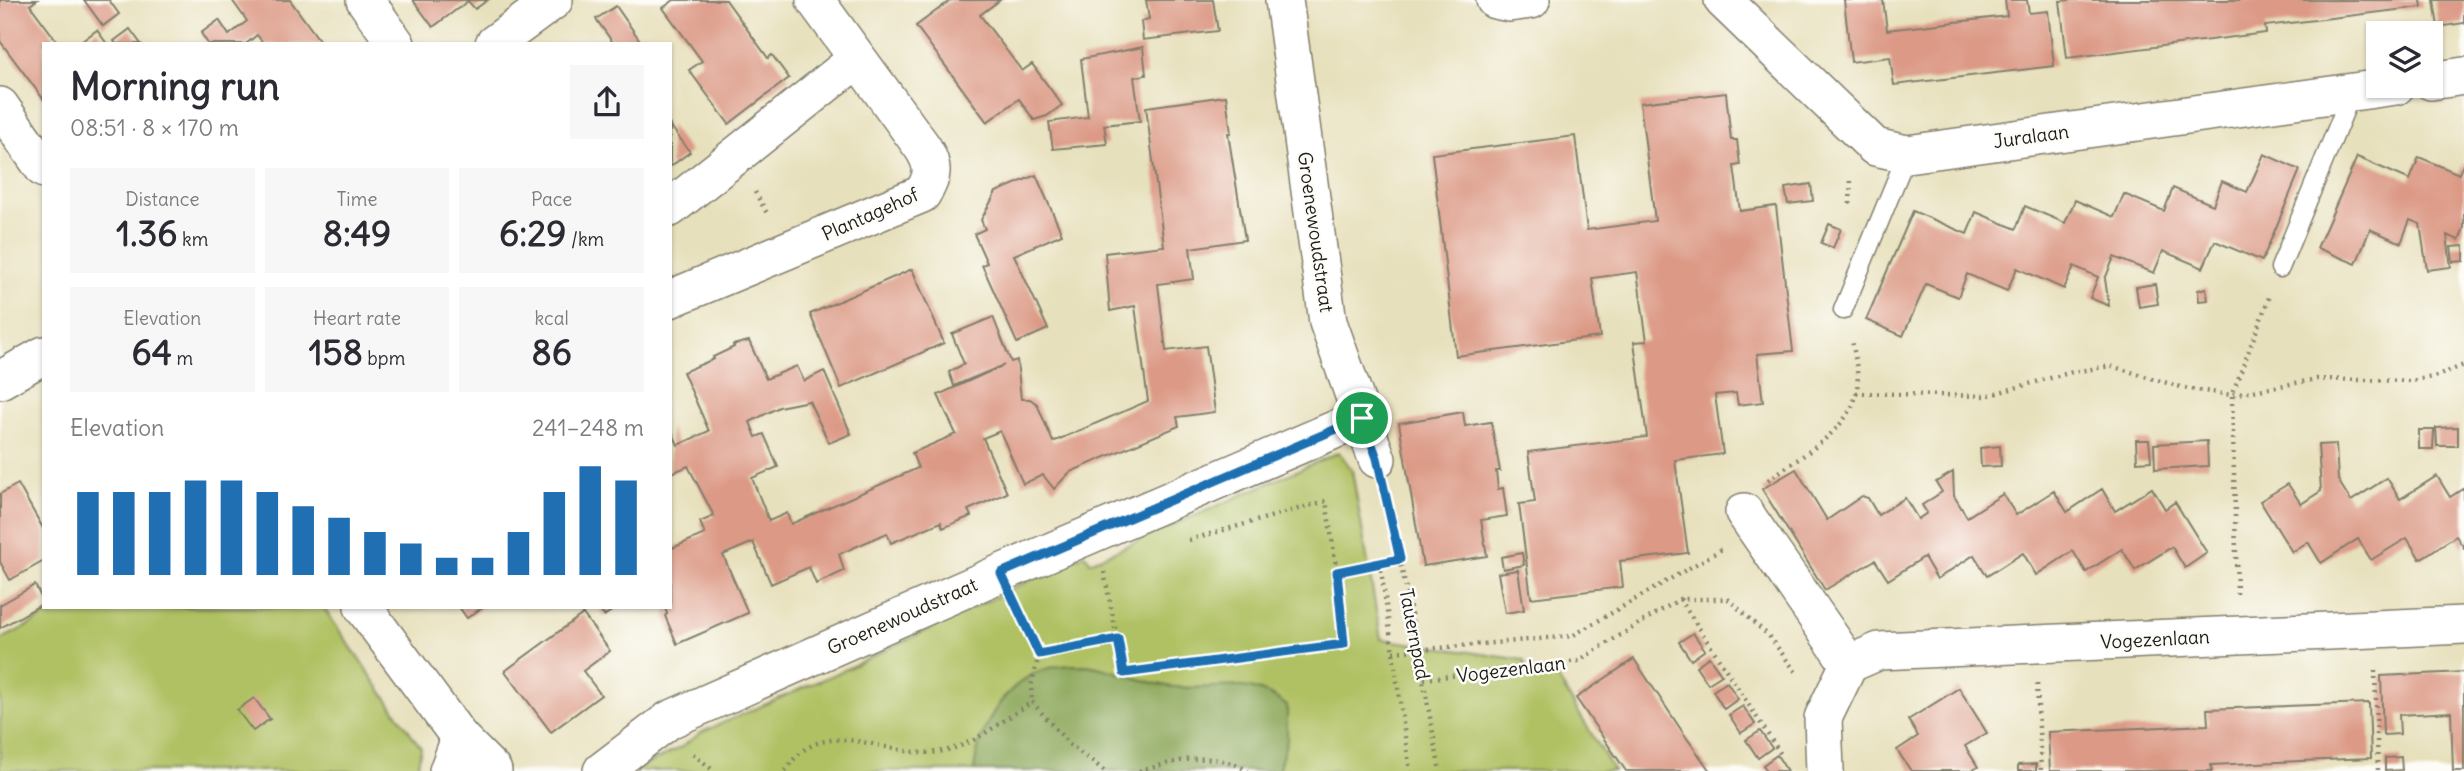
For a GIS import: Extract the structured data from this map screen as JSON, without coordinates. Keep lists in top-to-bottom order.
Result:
{
  "streets": {
    "street": [
      "Juralaan",
      "Plantagehof",
      "Groenewoudstraat",
      "Vogezenlaan"
    ],
    "path": ["Tauernpad"]
  },
  "crossings": [
    ["Tauernpad", "Vogezenlaan"]
  ],
  "page": {
    "heading": ["Morning run", "08:51 · 8 × 170 m"],
    "stats": [
      ["Distance", "1.36 km"],
      ["Time", "8:49"],
      ["Pace", "6:29 /km"],
      ["Elevation", "64 m"],
      ["Heart rate", "158 bpm"],
      ["kcal", "86"]
    ],
    "chart": ["Elevation", "241–248 m"]
  }
}
